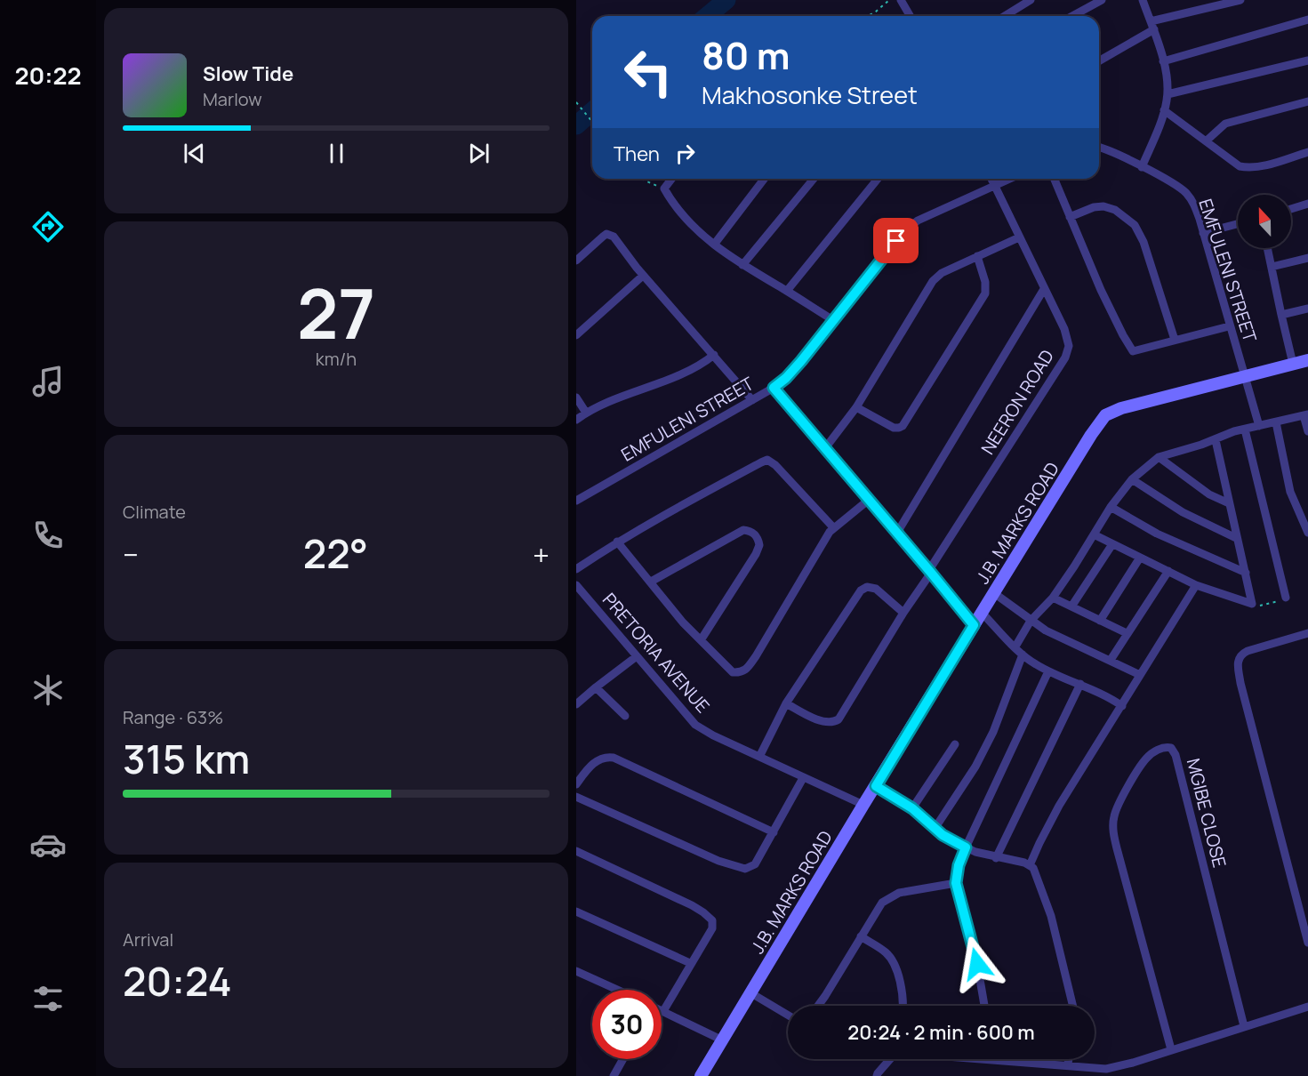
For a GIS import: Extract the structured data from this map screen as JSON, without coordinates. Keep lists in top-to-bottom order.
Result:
{
  "streets": {
    "street": [
      "EMFULENI STREET",
      "NEERON ROAD",
      "J.B. MARKS ROAD",
      "PRETORIA AVENUE",
      "MGIBE CLOSE"
    ]
  },
  "crossings": [
    ["EMFULENI STREET", "NEERON ROAD"],
    ["EMFULENI STREET", "J.B. MARKS ROAD"],
    ["J.B. MARKS ROAD", "PRETORIA AVENUE"]
  ],
  "north": "top",
  "page": {
    "tabs": "20:22",
    "turn": ["80 m", "Makhosonke Street"],
    "song": ["Slow Tide", "Marlow"],
    "then": "Then",
    "tile": [
      ["27", "km/h"],
      "Climate",
      ["Range · 63%", "315 km"],
      ["Arrival", "20:24"]
    ],
    "heat": ["−", "22°", "+"],
    "limit": "30",
    "trip": "20:24 · 2 min · 600 m"
  }
}
